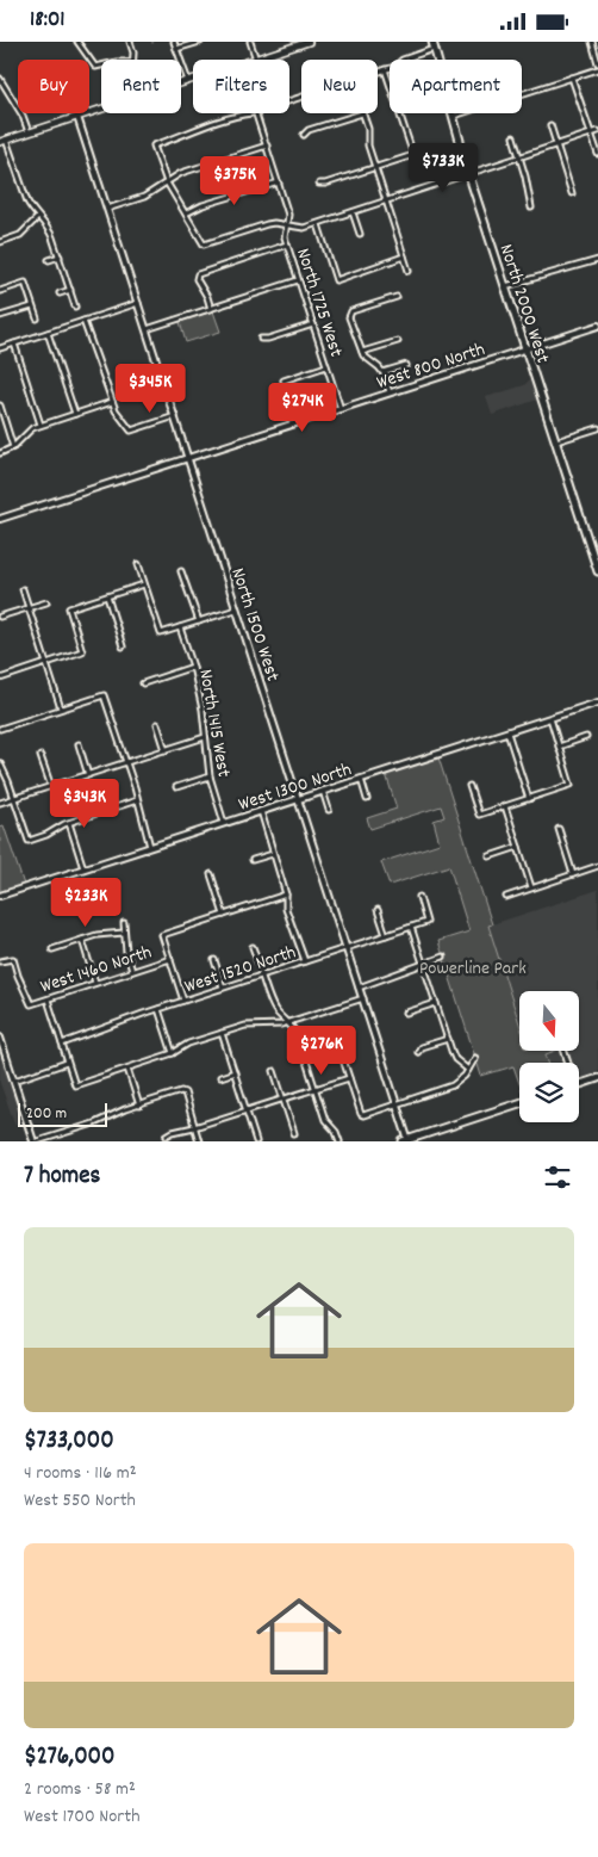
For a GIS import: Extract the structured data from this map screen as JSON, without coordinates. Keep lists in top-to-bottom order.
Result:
{
  "streets": {
    "main road": ["North 2000 West"],
    "street": [
      "North 1725 West",
      "West 800 North",
      "North 1500 West",
      "North 1415 West",
      "West 1300 North",
      "West 1460 North",
      "West 1520 North"
    ]
  },
  "crossings": [
    ["North 1725 West", "West 800 North"],
    ["North 2000 West", "West 800 North"],
    ["West 800 North", "North 1500 West"],
    ["North 1500 West", "West 1300 North"],
    ["North 1500 West", "West 1520 North"],
    ["North 1415 West", "West 1300 North"]
  ],
  "parks": ["Powerline Park"],
  "scale_bar": "200 m",
  "north": "bottom",
  "page": {
    "status": "18:01",
    "chip": [
      "Buy",
      "Rent",
      "Filters",
      "New",
      "Apartment"
    ],
    "price": [
      "$733K",
      "$375K",
      "$345K",
      "$274K",
      "$343K",
      "$233K",
      "$276K"
    ],
    "scale": "200 m",
    "heading": "7 homes",
    "list": [
      {
        "name": "$733,000",
        "note": "4 rooms · 116 m² · West 550 North"
      },
      {
        "name": "$276,000",
        "note": "2 rooms · 58 m² · West 1700 North"
      }
    ]
  }
}
